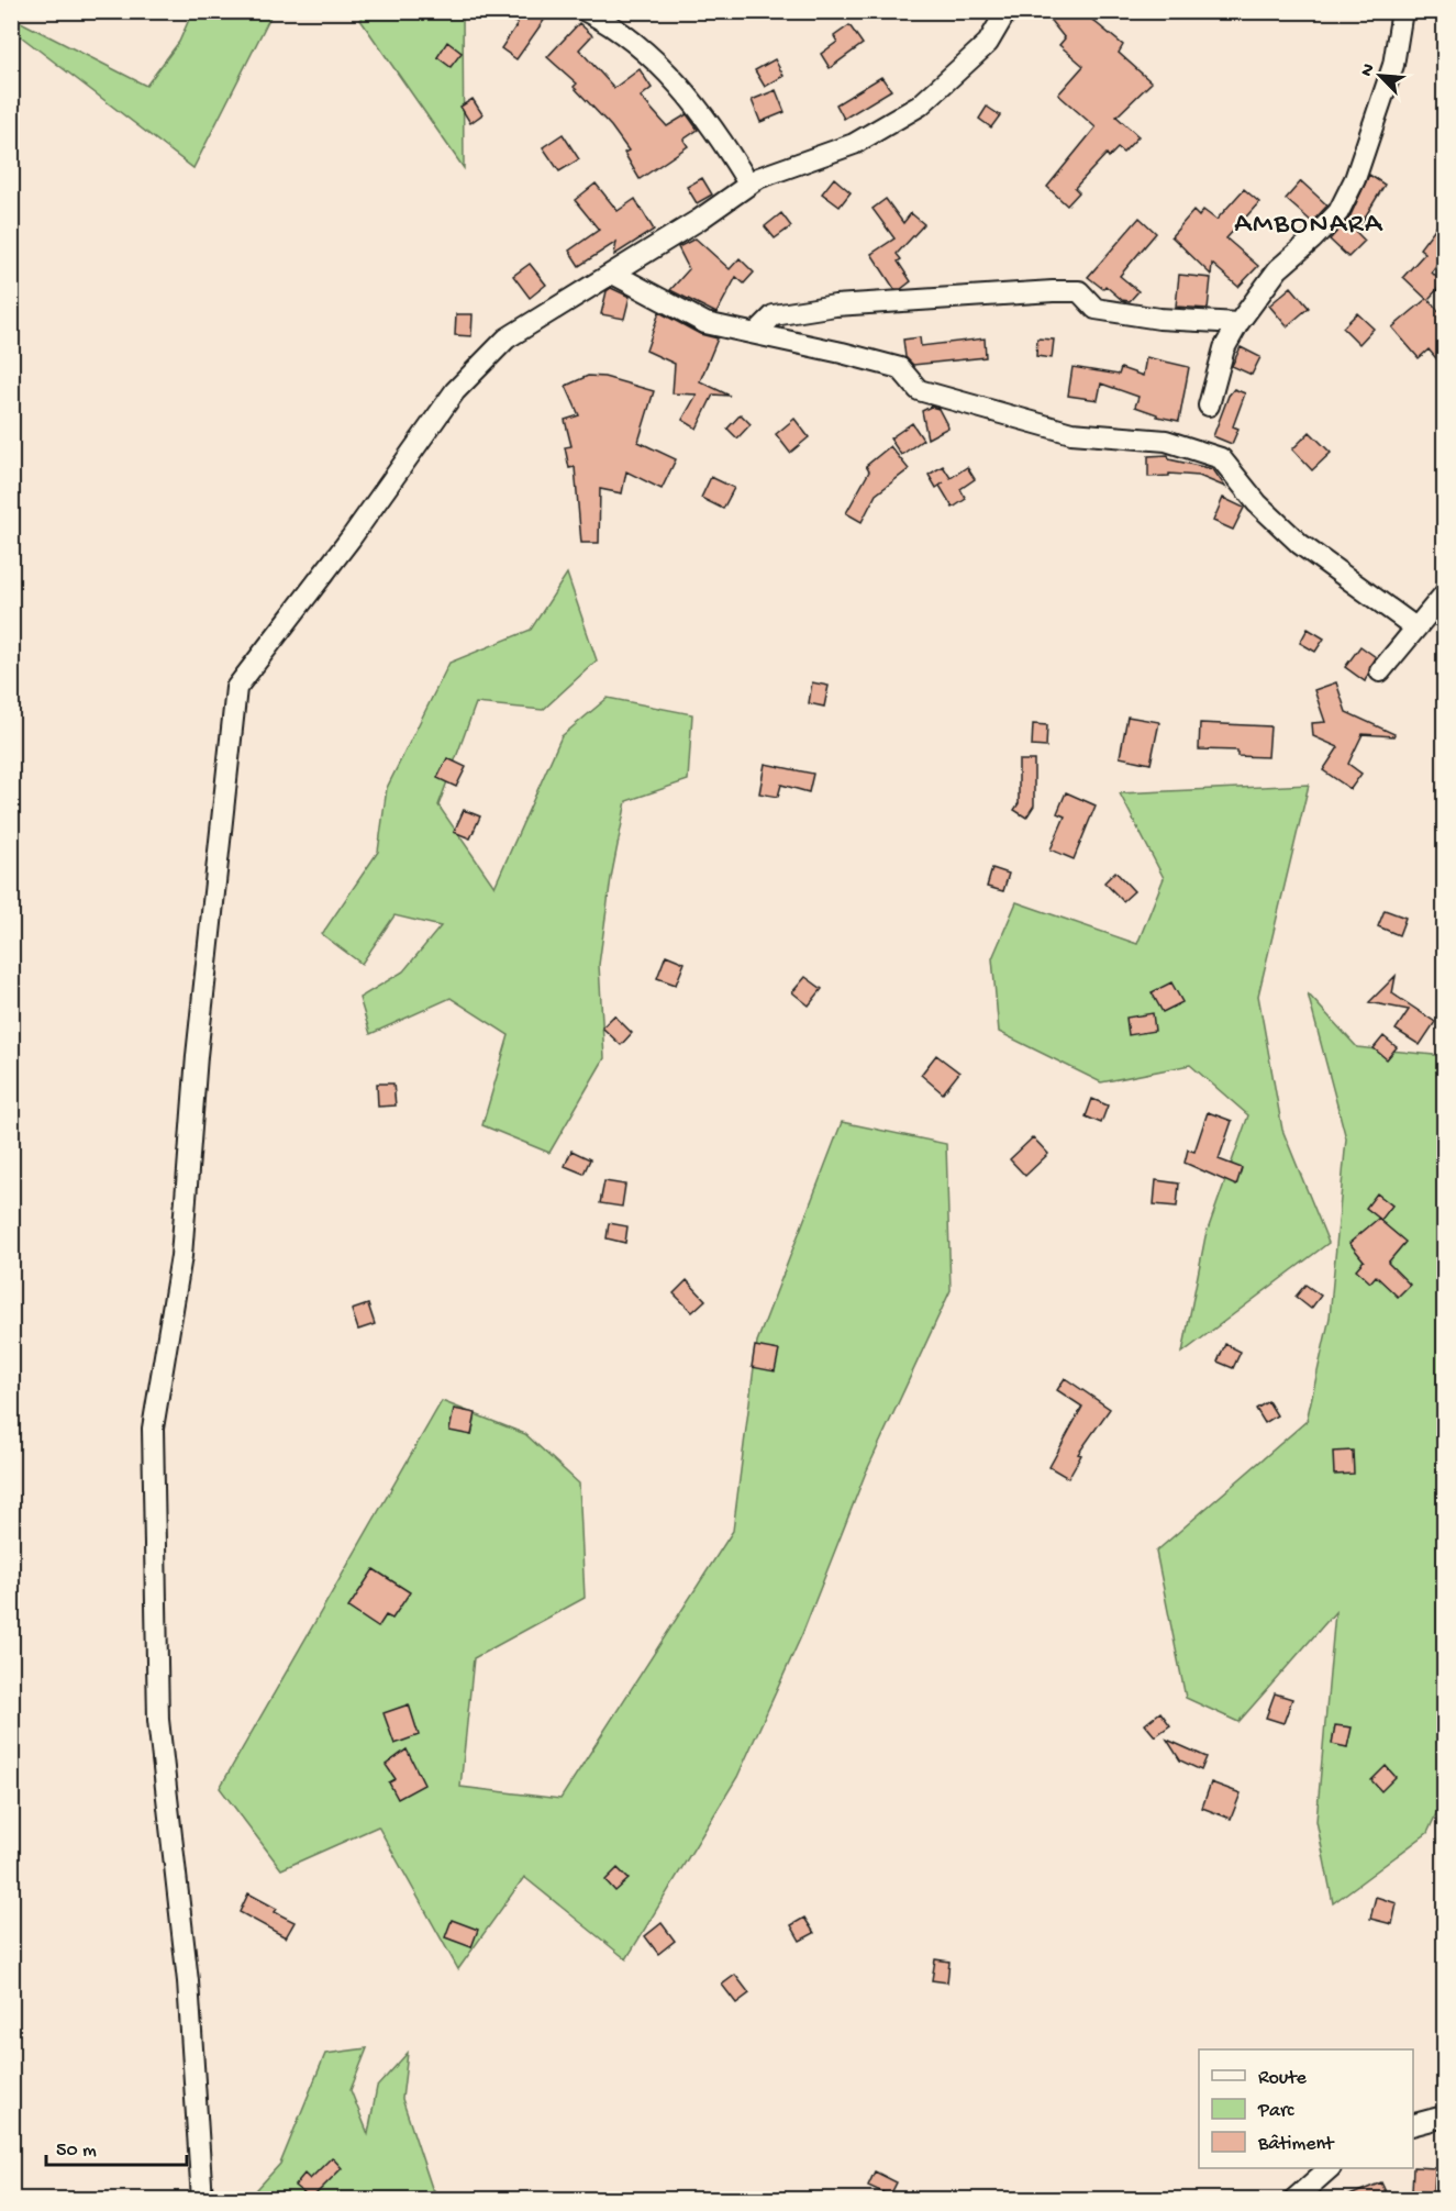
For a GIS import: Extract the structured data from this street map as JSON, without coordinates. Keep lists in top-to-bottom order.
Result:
{
  "districts": ["AMBONARA"],
  "legend": ["Route", "Parc", "Bâtiment"],
  "scale_bar": "50 m",
  "north": "top left"
}
